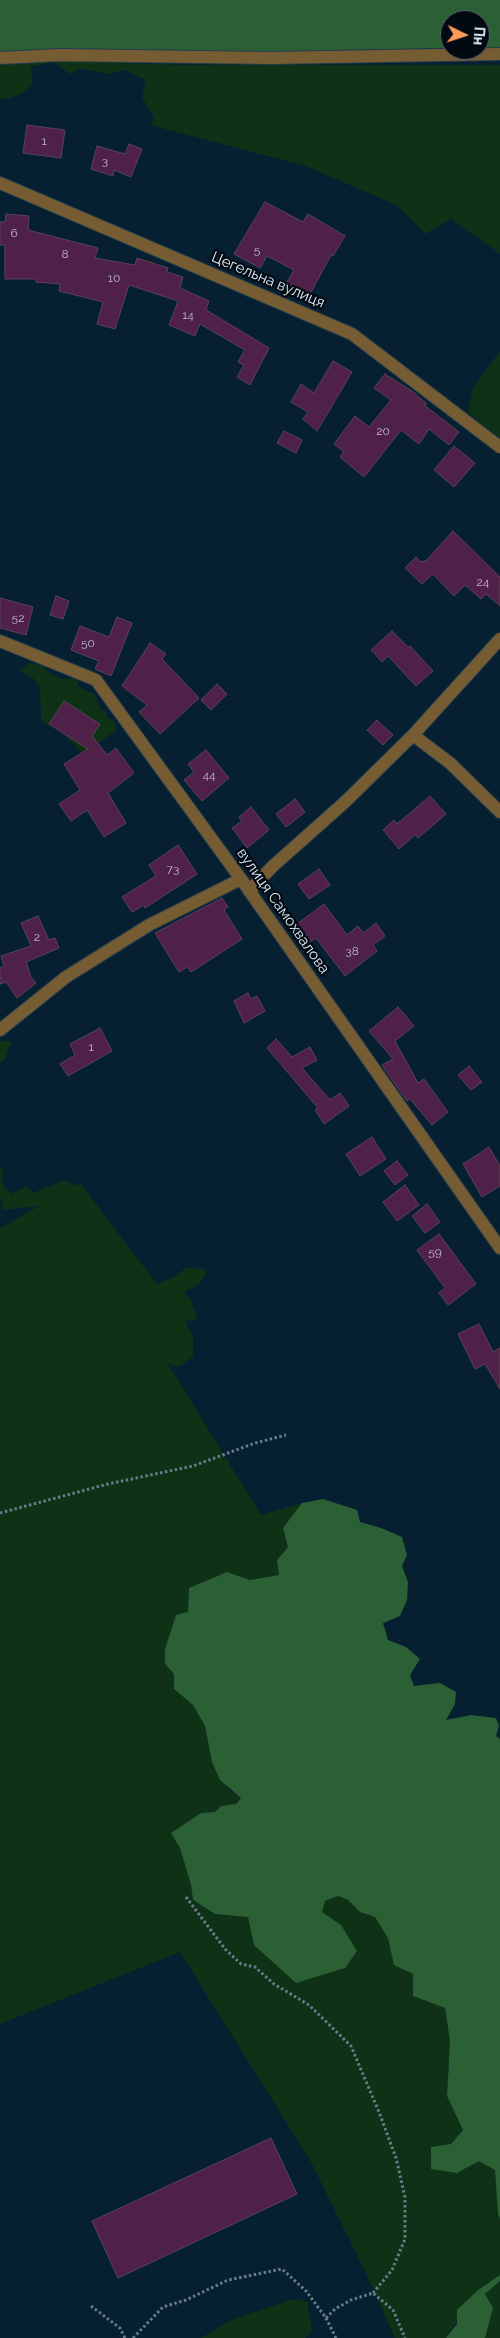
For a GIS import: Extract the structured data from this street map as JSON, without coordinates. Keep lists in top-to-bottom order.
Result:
{
  "streets": {
    "street": ["Цегельна вулиця", "вулиця Самохвалова"]
  },
  "house_numbers": [
    "1",
    "3",
    "6",
    "5",
    "8",
    "10",
    "14",
    "20",
    "24",
    "52",
    "50",
    "44",
    "73",
    "2",
    "38",
    "1",
    "59"
  ],
  "north": "right"
}
